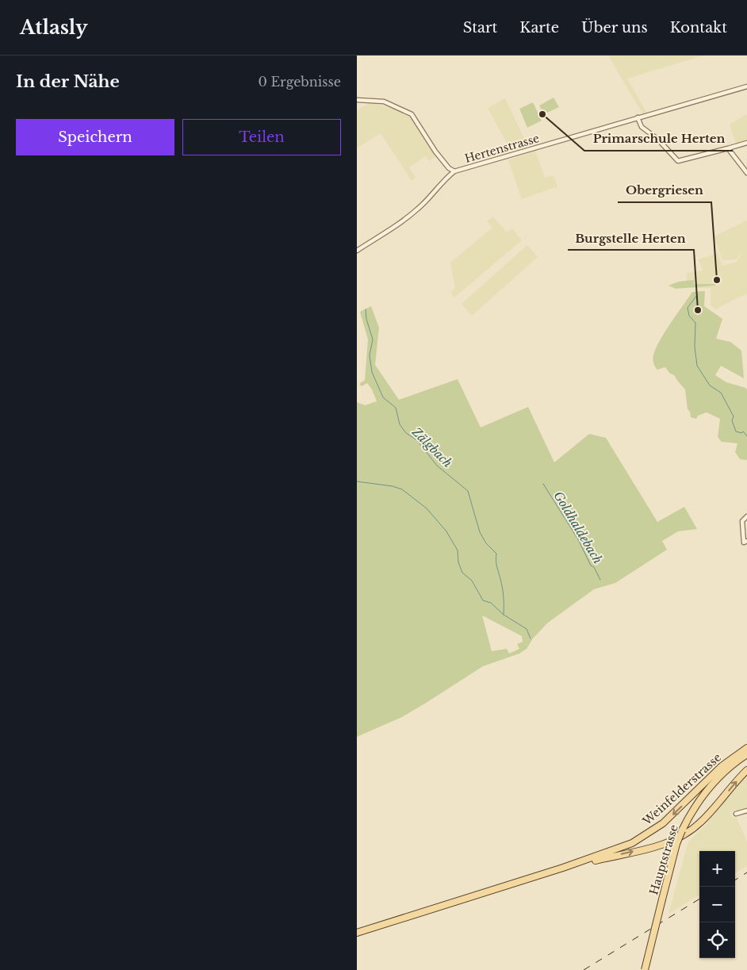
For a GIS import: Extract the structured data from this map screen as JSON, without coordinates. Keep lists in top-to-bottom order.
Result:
{
  "streets": {
    "main road": ["Weinfelderstrasse", "Hauptstrasse"],
    "street": ["Hertenstrasse"]
  },
  "water": ["Zälgbach", "Goldhaldebach"],
  "places": ["Primarschule Herten", "Obergriesen", "Burgstelle Herten"],
  "page": {
    "header": "Atlasly",
    "nav": [
      "Start",
      "Karte",
      "Über uns",
      "Kontakt"
    ],
    "heading": ["In der Nähe", "0 Ergebnisse"],
    "buttons": ["Speichern", "Teilen"],
    "map_buttons": ["+", "−"]
  }
}
